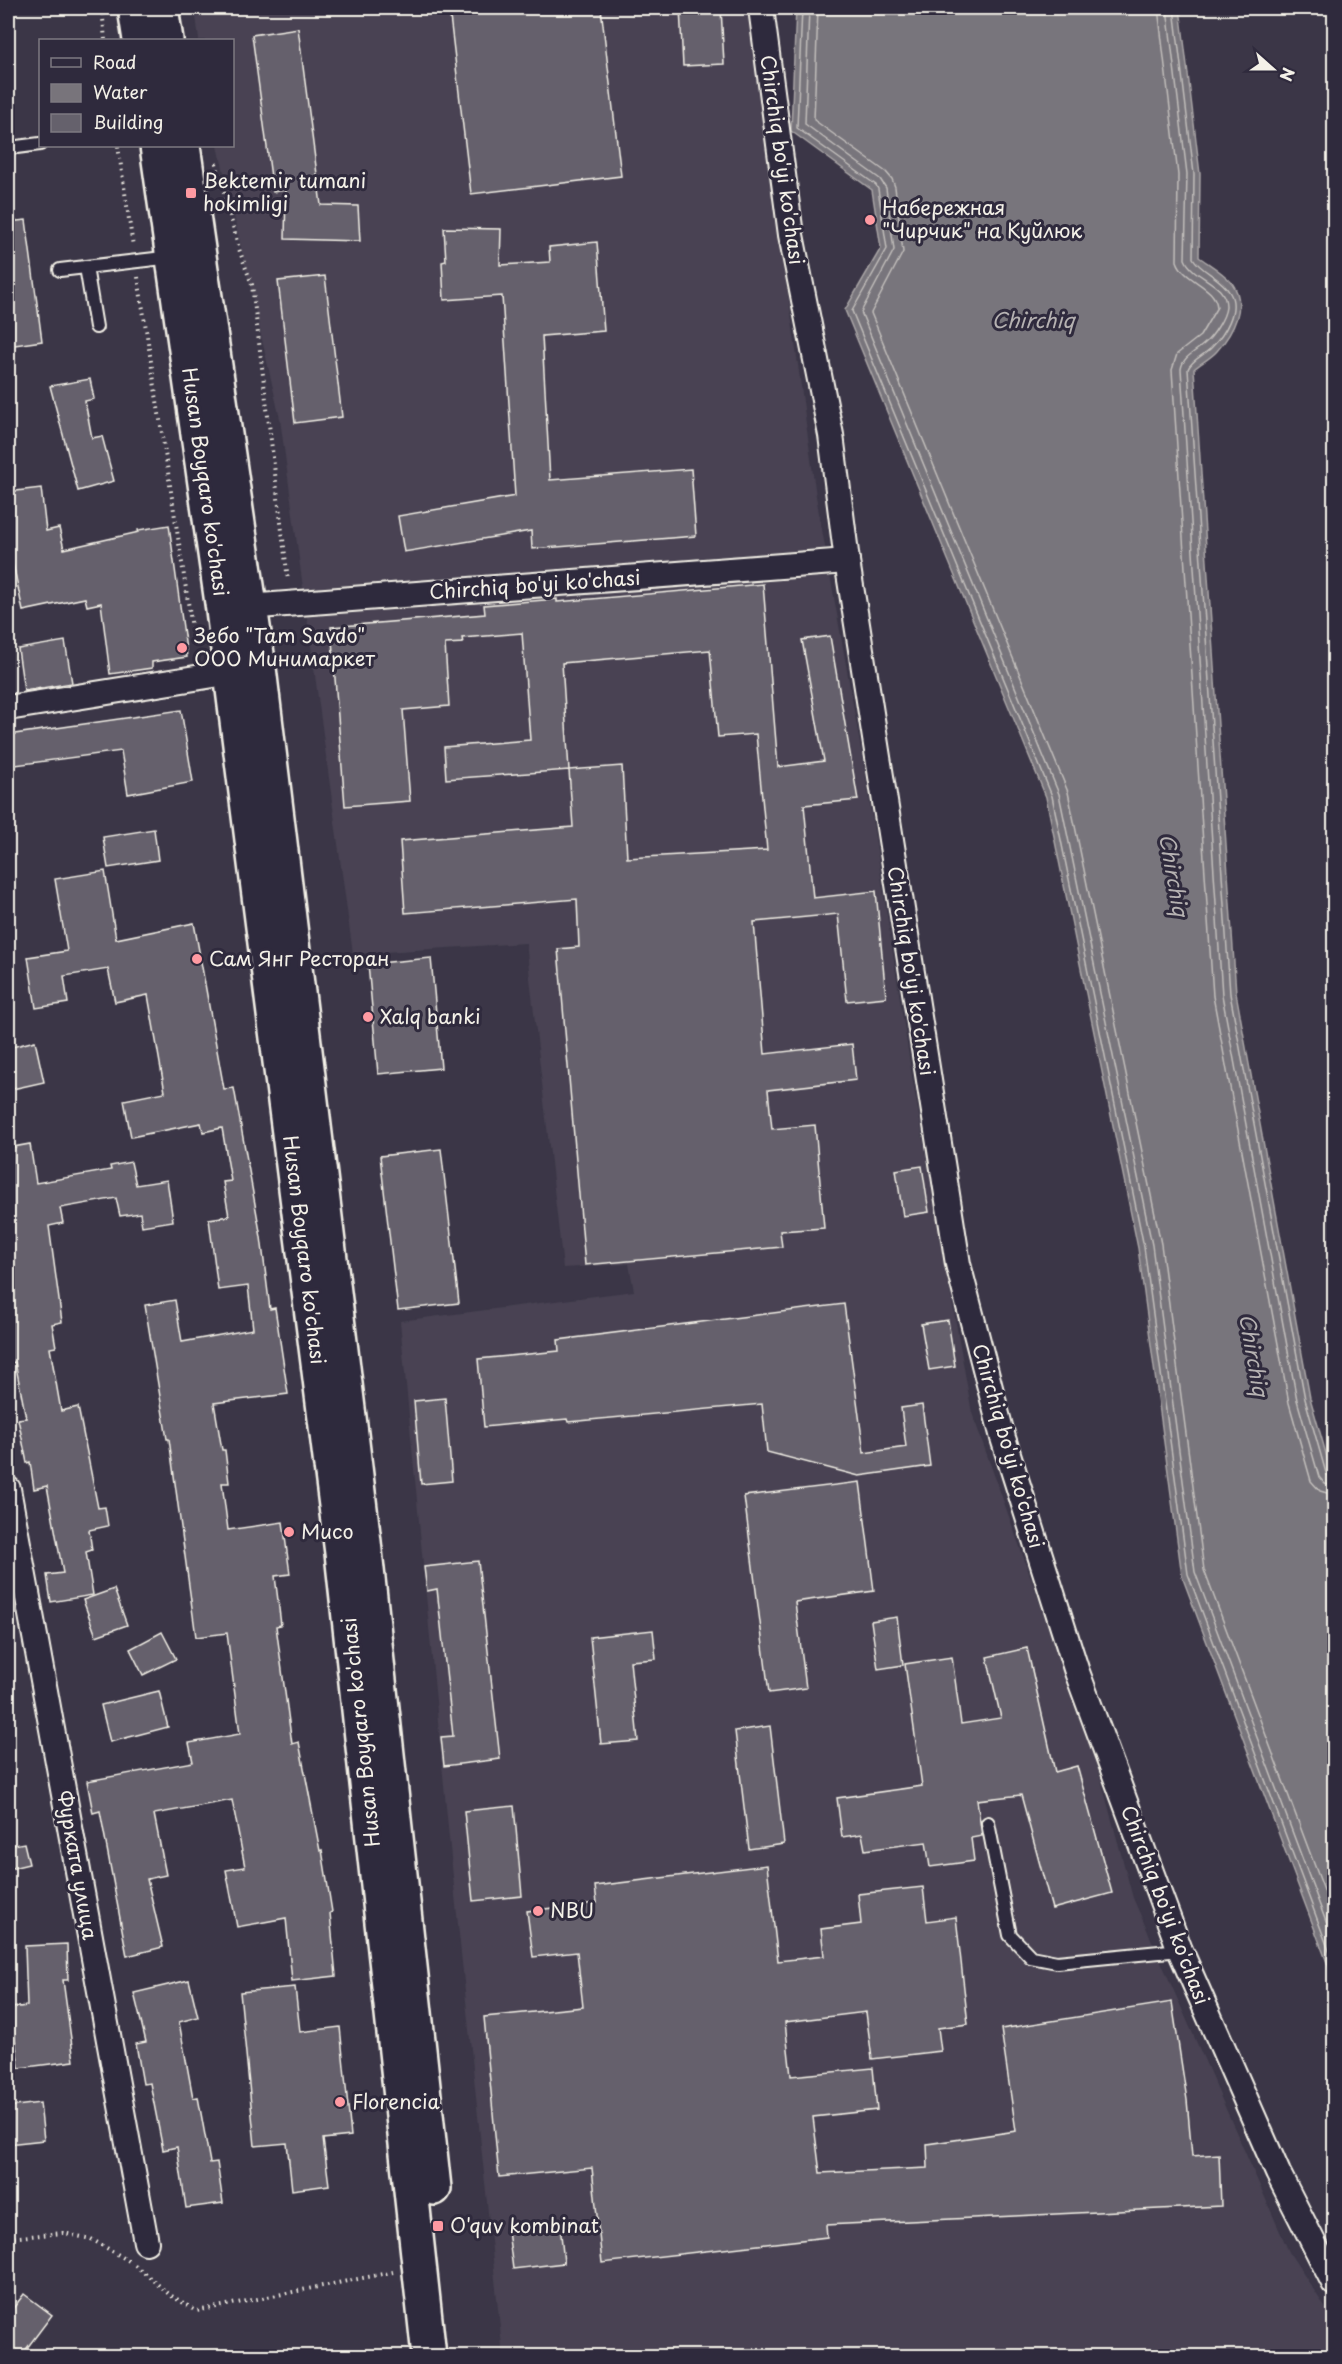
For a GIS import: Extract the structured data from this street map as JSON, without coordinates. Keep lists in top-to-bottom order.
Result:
{
  "streets": {
    "main road": ["Husan Boyqaro ko'chasi"],
    "street": ["Chirchiq bo'yi ko'chasi", "Фурката улица"]
  },
  "crossings": [
    ["Chirchiq bo'yi ko'chasi", "Husan Boyqaro ko'chasi"]
  ],
  "water": ["Chirchiq"],
  "places": {
    "transit": ["Bektemir tumani hokimligi", "O'quv kombinat"],
    "other": [
      "Набережная \"Чирчик\" на Куйлюк",
      "Зебо \"Tam Savdo\" ООО Минимаркет",
      "Сам Янг Ресторан",
      "Xalq banki",
      "Мисо",
      "NBU",
      "Florencia"
    ]
  },
  "legend": ["Road", "Water", "Building"],
  "north": "right"
}
